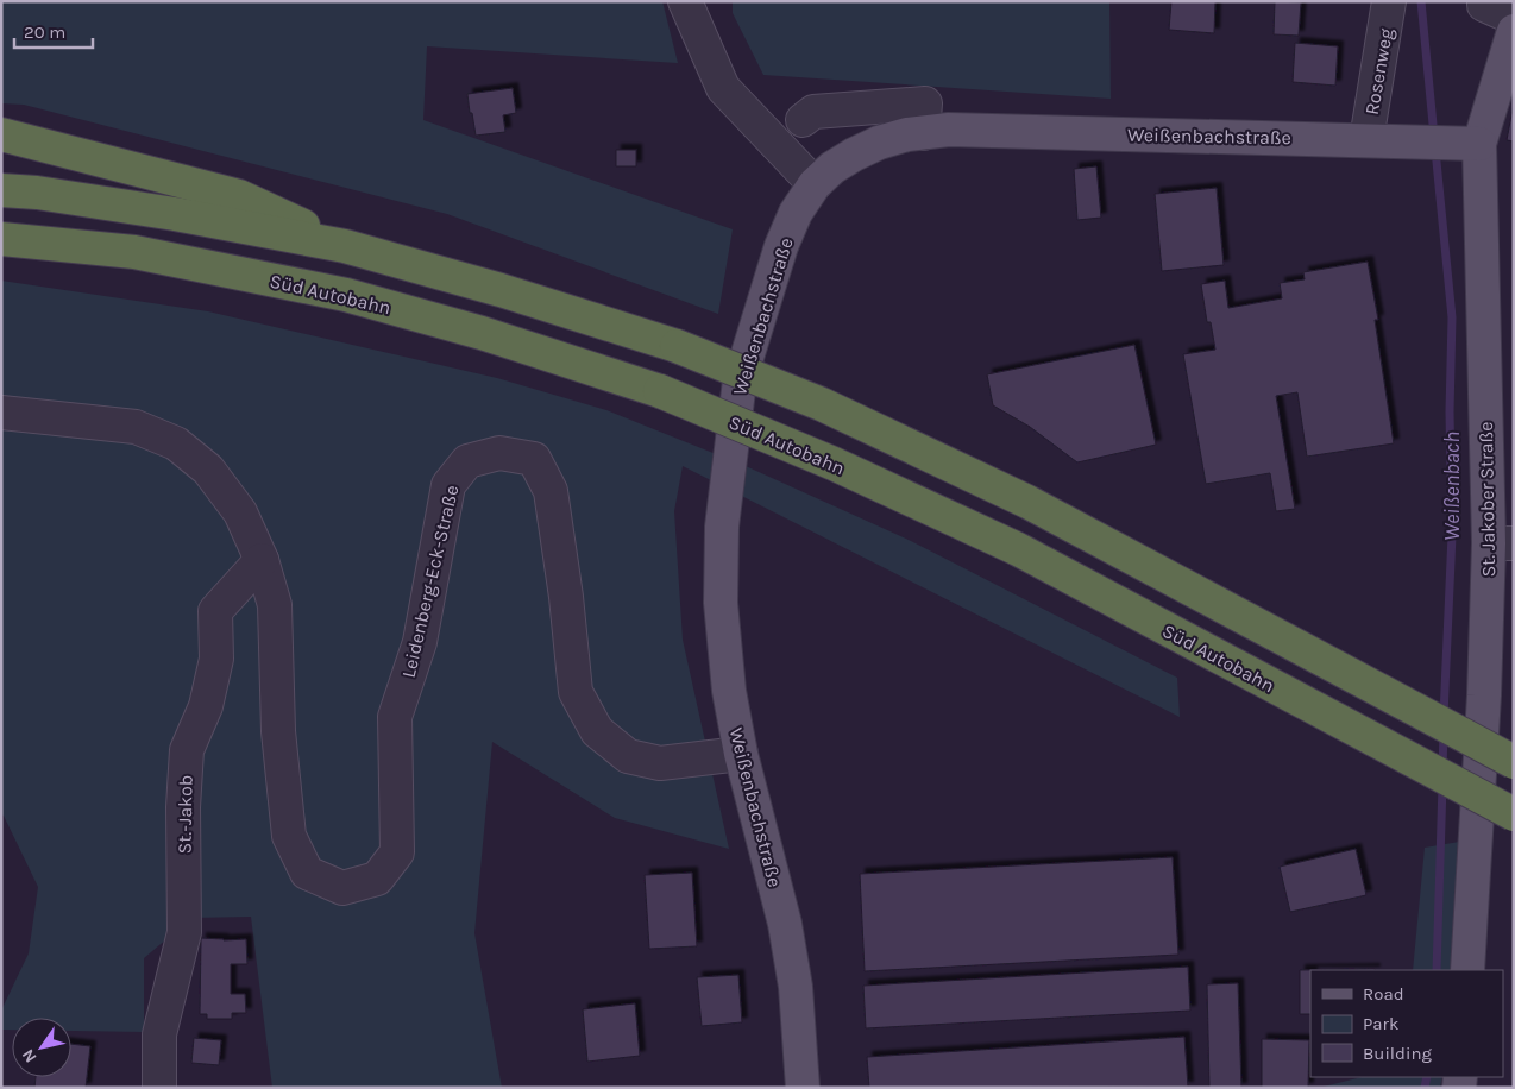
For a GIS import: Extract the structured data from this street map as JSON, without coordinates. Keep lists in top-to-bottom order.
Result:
{
  "streets": {
    "highway": ["Süd Autobahn"],
    "main road": ["Weißenbachstraße", "St. Jakober Straße"],
    "street": ["Rosenweg", "Leidenberg-Eck-Straße", "St.-Jakob"]
  },
  "crossings": [
    ["Rosenweg", "Weißenbachstraße"],
    ["Weißenbachstraße", "St. Jakober Straße"],
    ["Weißenbachstraße", "Leidenberg-Eck-Straße"],
    ["Leidenberg-Eck-Straße", "St.-Jakob"]
  ],
  "water": ["Weißenbach"],
  "legend": ["Road", "Park", "Building"],
  "scale_bar": "20 m",
  "north": "bottom left"
}
